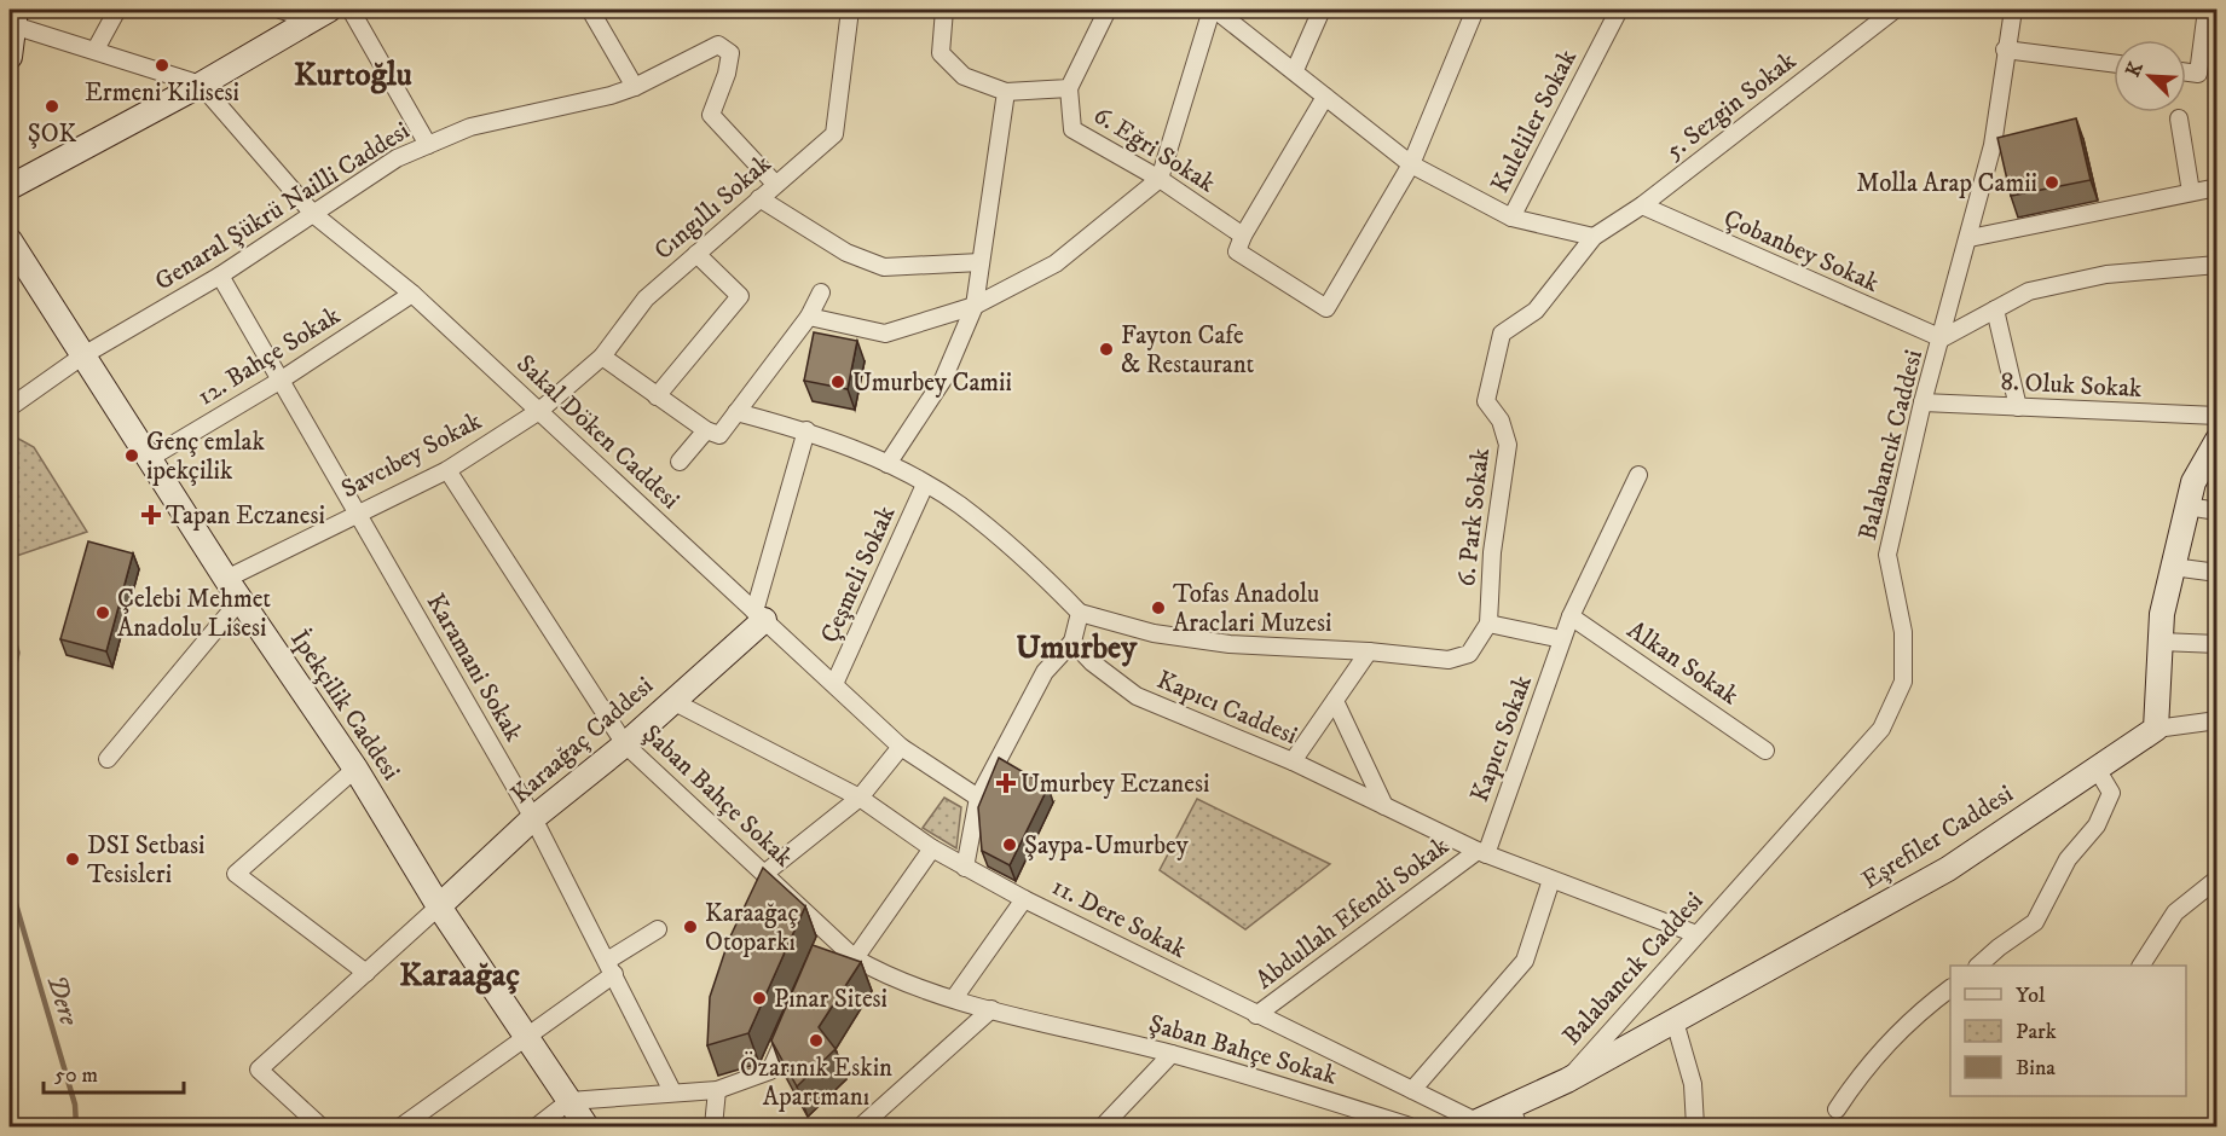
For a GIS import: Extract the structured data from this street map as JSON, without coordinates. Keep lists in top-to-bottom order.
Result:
{
  "streets": {
    "main road": ["İpekçilik Caddesi", "Karaağaç Caddesi", "Eşrefiler Caddesi"],
    "street": [
      "5. Sezgin Sokak",
      "Kuleliler Sokak",
      "6. Eğri Sokak",
      "Genaral Şükrü Nailli Caddesi",
      "Cıngıllı Sokak",
      "Çobanbey Sokak",
      "12. Bahçe Sokak",
      "8. Oluk Sokak",
      "Sakal Döken Caddesi",
      "Balabancık Caddesi",
      "Savcıbey Sokak",
      "6. Park Sokak",
      "Çeşmeli Sokak",
      "Alkan Sokak",
      "Karamani Sokak",
      "Kapıcı Caddesi",
      "Kapıcı Sokak",
      "Şaban Bahçe Sokak",
      "Abdullah Efendi Sokak",
      "11. Dere Sokak"
    ]
  },
  "crossings": [
    ["5. Sezgin Sokak", "Çobanbey Sokak"],
    ["5. Sezgin Sokak", "6. Park Sokak"],
    ["Genaral Şükrü Nailli Caddesi", "Cıngıllı Sokak"],
    ["Genaral Şükrü Nailli Caddesi", "Sakal Döken Caddesi"],
    ["Genaral Şükrü Nailli Caddesi", "Karamani Sokak"],
    ["Genaral Şükrü Nailli Caddesi", "İpekçilik Caddesi"],
    ["Cıngıllı Sokak", "Sakal Döken Caddesi"],
    ["Cıngıllı Sokak", "Savcıbey Sokak"],
    ["Çobanbey Sokak", "Balabancık Caddesi"],
    ["12. Bahçe Sokak", "Sakal Döken Caddesi"],
    ["12. Bahçe Sokak", "Karamani Sokak"],
    ["12. Bahçe Sokak", "İpekçilik Caddesi"],
    ["8. Oluk Sokak", "Balabancık Caddesi"],
    ["Sakal Döken Caddesi", "Savcıbey Sokak"],
    ["Sakal Döken Caddesi", "Çeşmeli Sokak"],
    ["Sakal Döken Caddesi", "Karaağaç Caddesi"],
    ["Balabancık Caddesi", "Kapıcı Caddesi"],
    ["Balabancık Caddesi", "Eşrefiler Caddesi"],
    ["Savcıbey Sokak", "Karamani Sokak"],
    ["Savcıbey Sokak", "İpekçilik Caddesi"],
    ["Savcıbey Sokak", "Şaban Bahçe Sokak"],
    ["Alkan Sokak", "Kapıcı Sokak"],
    ["Karamani Sokak", "Karaağaç Caddesi"],
    ["İpekçilik Caddesi", "Karaağaç Caddesi"],
    ["Kapıcı Caddesi", "Kapıcı Sokak"],
    ["Kapıcı Caddesi", "Abdullah Efendi Sokak"],
    ["Kapıcı Sokak", "Abdullah Efendi Sokak"],
    ["Karaağaç Caddesi", "Şaban Bahçe Sokak"],
    ["Karaağaç Caddesi", "11. Dere Sokak"],
    ["Eşrefiler Caddesi", "11. Dere Sokak"],
    ["Abdullah Efendi Sokak", "11. Dere Sokak"]
  ],
  "districts": ["Kurtoğlu", "Umurbey", "Karaağaç"],
  "water": ["Dere"],
  "places": {
    "other": [
      "Ermeni Kilisesi",
      "ŞOK",
      "Molla Arap Camii",
      "Fayton Cafe & Restaurant",
      "Umurbey Camii",
      "Genç emlak ipekçilik",
      "Tofas Anadolu Araclari Muzesi",
      "Çelebi Mehmet Anadolu Lisesi",
      "Şaypa-Umurbey",
      "DSI Setbasi Tesisleri",
      "Karaağaç Otoparkı",
      "Pınar Sitesi",
      "Özarınık Eskin Apartmanı"
    ],
    "health": ["Tapan Eczanesi", "Umurbey Eczanesi"]
  },
  "legend": ["Yol", "Park", "Bina"],
  "scale_bar": "50 m",
  "north": "top left"
}
